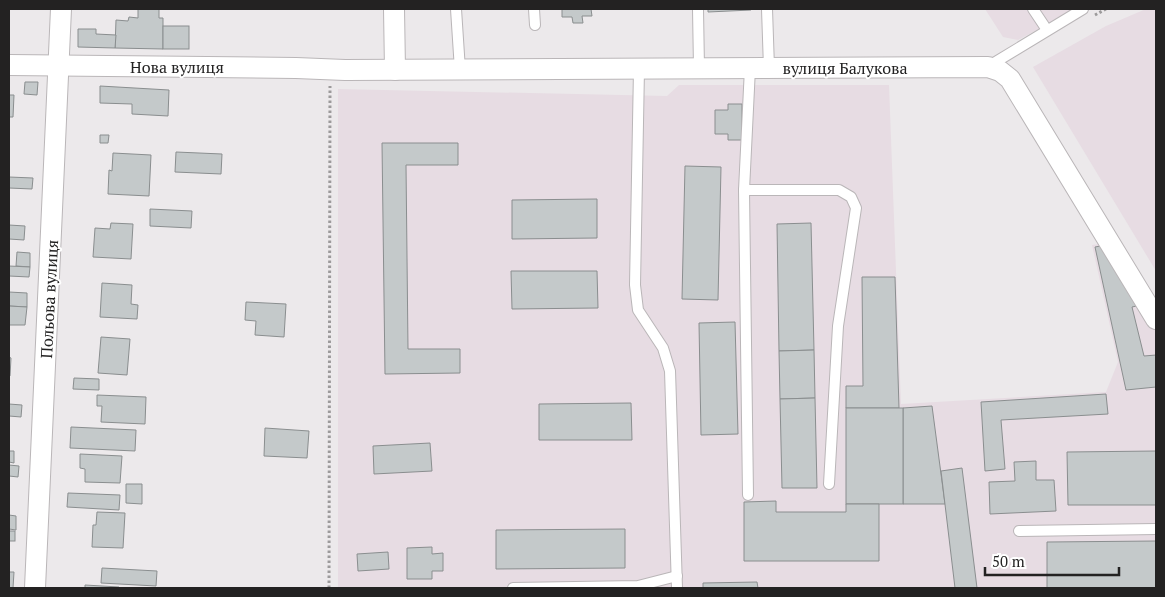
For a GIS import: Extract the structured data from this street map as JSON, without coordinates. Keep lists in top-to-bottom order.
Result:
{
  "streets": {
    "street": ["Нова вулиця", "вулиця Балукова", "Польова вулиця"]
  },
  "crossings": [
    ["Нова вулиця", "вулиця Балукова"],
    ["Нова вулиця", "Польова вулиця"]
  ],
  "scale_bar": "50 m"
}
